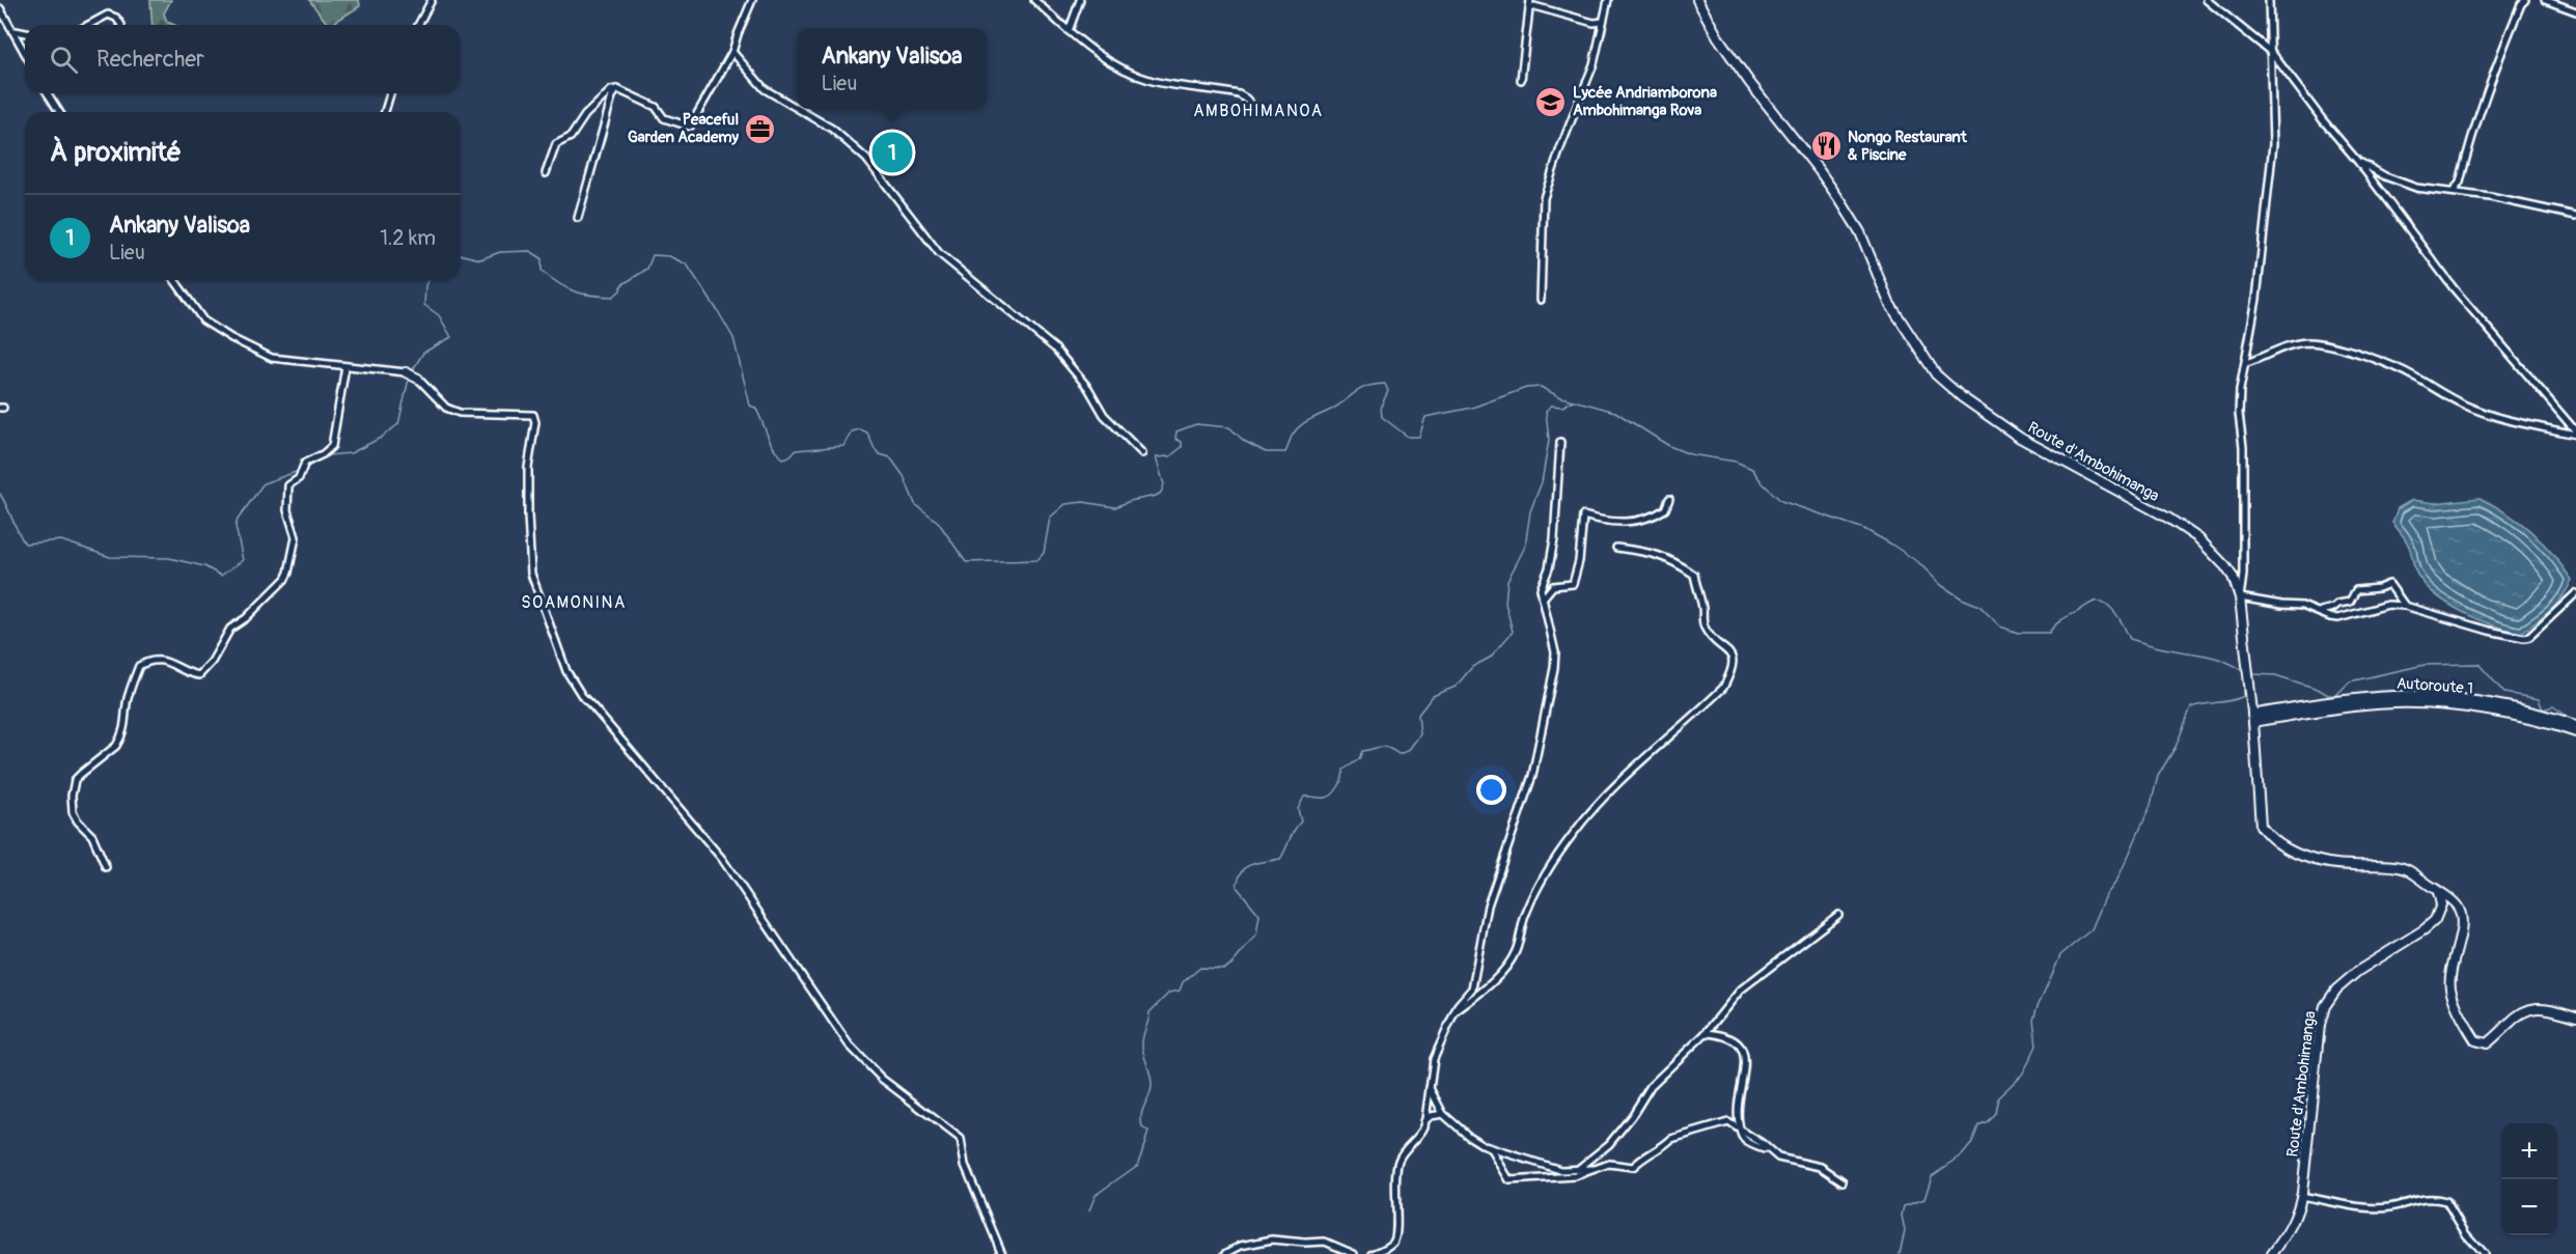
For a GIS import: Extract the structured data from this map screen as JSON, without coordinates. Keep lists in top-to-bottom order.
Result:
{
  "streets": {
    "street": ["Route d'Ambohimanga", "Autoroute 1"]
  },
  "crossings": [
    ["Route d'Ambohimanga", "Autoroute 1"]
  ],
  "districts": ["AMBOHIMANOA", "SOAMONINA"],
  "places": {
    "school or university": ["Lycée Andriamborona Ambohimanga Rova"],
    "office": ["Peaceful Garden Academy"],
    "restaurant": ["Nongo Restaurant & Piscine"]
  },
  "page": {
    "search": "Rechercher",
    "popup": ["Ankany Valisoa", "Lieu"],
    "heading": "À proximité",
    "pins": "1",
    "list": [
      {
        "mark": "1",
        "name": "Ankany Valisoa",
        "note": "Lieu",
        "value": "1.2 km"
      }
    ],
    "map_buttons": ["+", "−"]
  }
}
